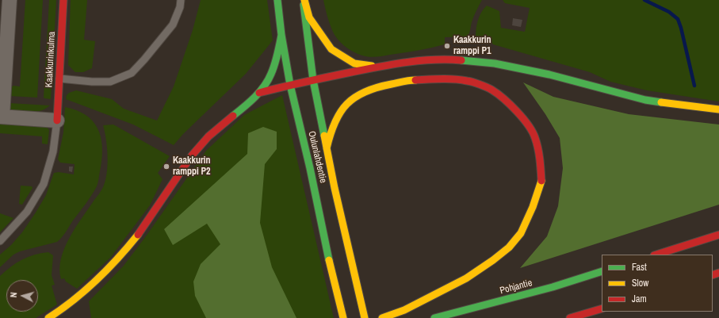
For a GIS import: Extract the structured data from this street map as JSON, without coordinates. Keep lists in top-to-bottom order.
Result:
{
  "streets": {
    "main road": ["Kaakkurinkulma", "Oulunlahdentie", "Pohjantie"]
  },
  "places": ["Kaakkurin ramppi P1", "Kaakkurin ramppi P2"],
  "legend": ["Fast", "Slow", "Jam"],
  "north": "left"
}
